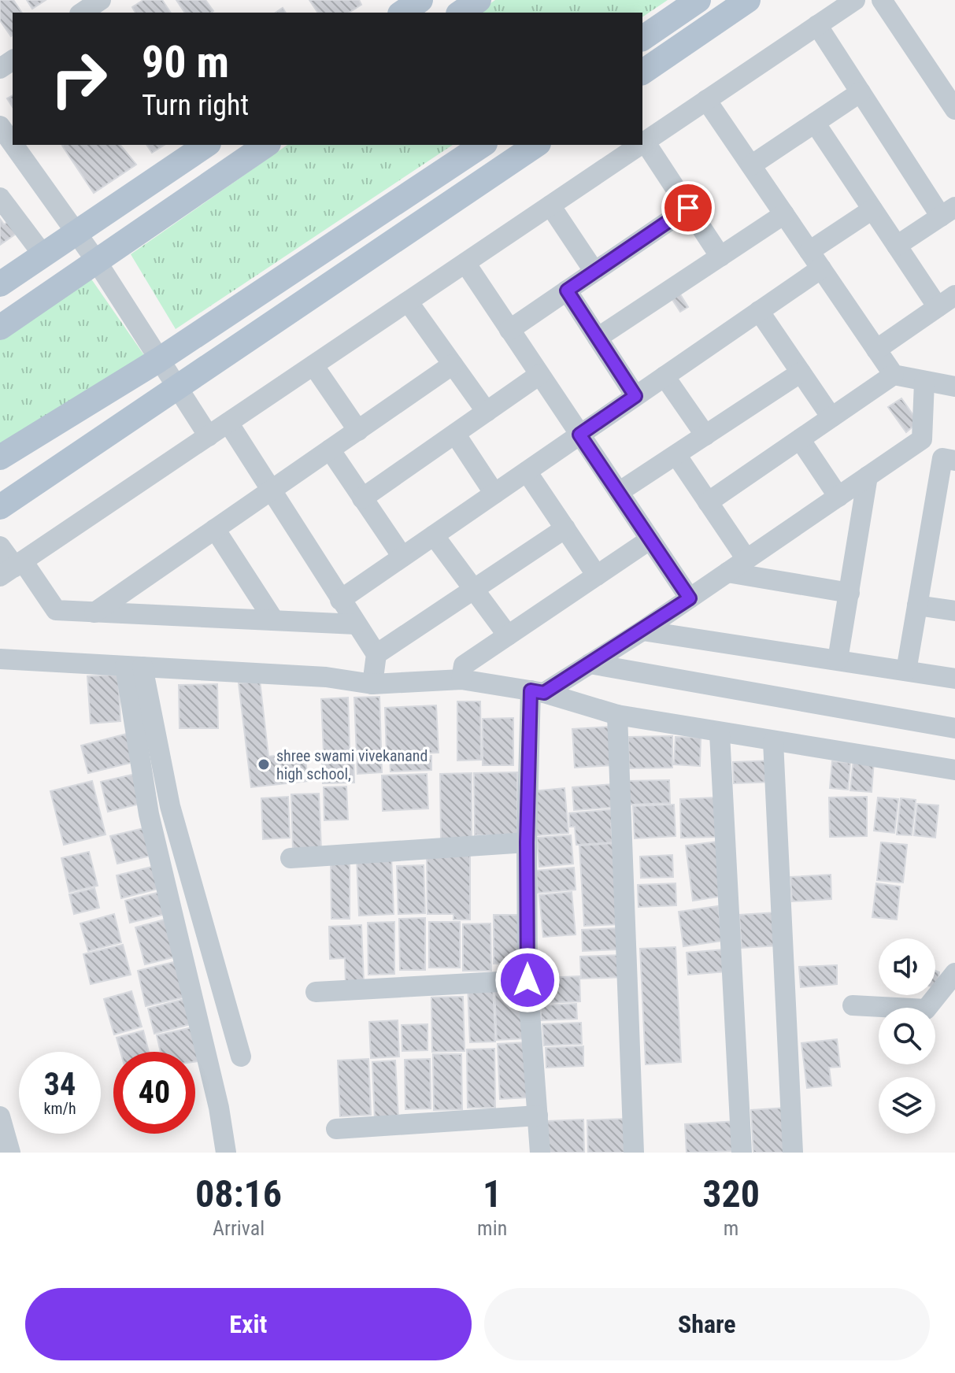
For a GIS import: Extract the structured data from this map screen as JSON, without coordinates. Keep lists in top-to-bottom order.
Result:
{
  "places": ["shree swami vivekanand high school,"],
  "page": {
    "turn": ["90 m", "Turn right"],
    "speed": "34 km/h",
    "limit": "40",
    "eta": [
      "08:16",
      "Arrival",
      "1",
      "min",
      "320",
      "m"
    ],
    "buttons": ["Exit", "Share"]
  }
}
